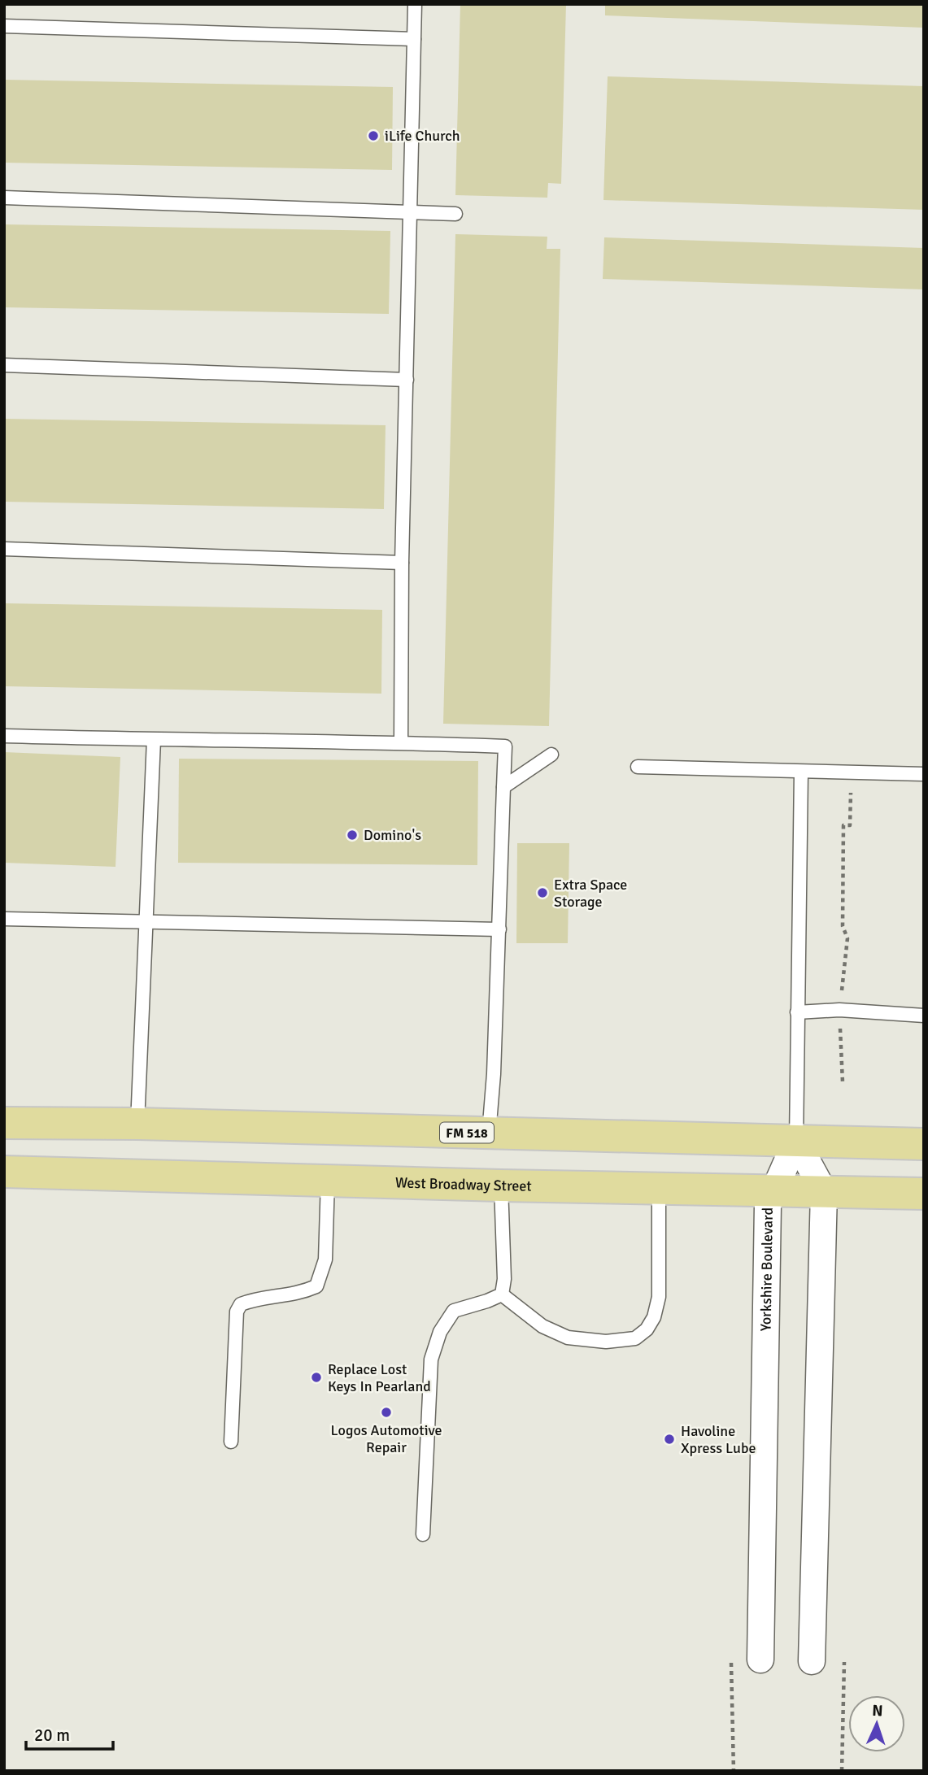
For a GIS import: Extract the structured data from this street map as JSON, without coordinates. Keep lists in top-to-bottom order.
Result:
{
  "streets": {
    "main road": ["FM 518", "West Broadway Street"],
    "street": ["Yorkshire Boulevard"]
  },
  "crossings": [
    ["FM 518", "Yorkshire Boulevard"],
    ["West Broadway Street", "Yorkshire Boulevard"]
  ],
  "places": [
    "iLife Church",
    "Domino's",
    "Extra Space Storage",
    "Replace Lost Keys In Pearland",
    "Logos Automotive Repair",
    "Havoline Xpress Lube"
  ],
  "scale_bar": "20 m",
  "north": "top"
}
